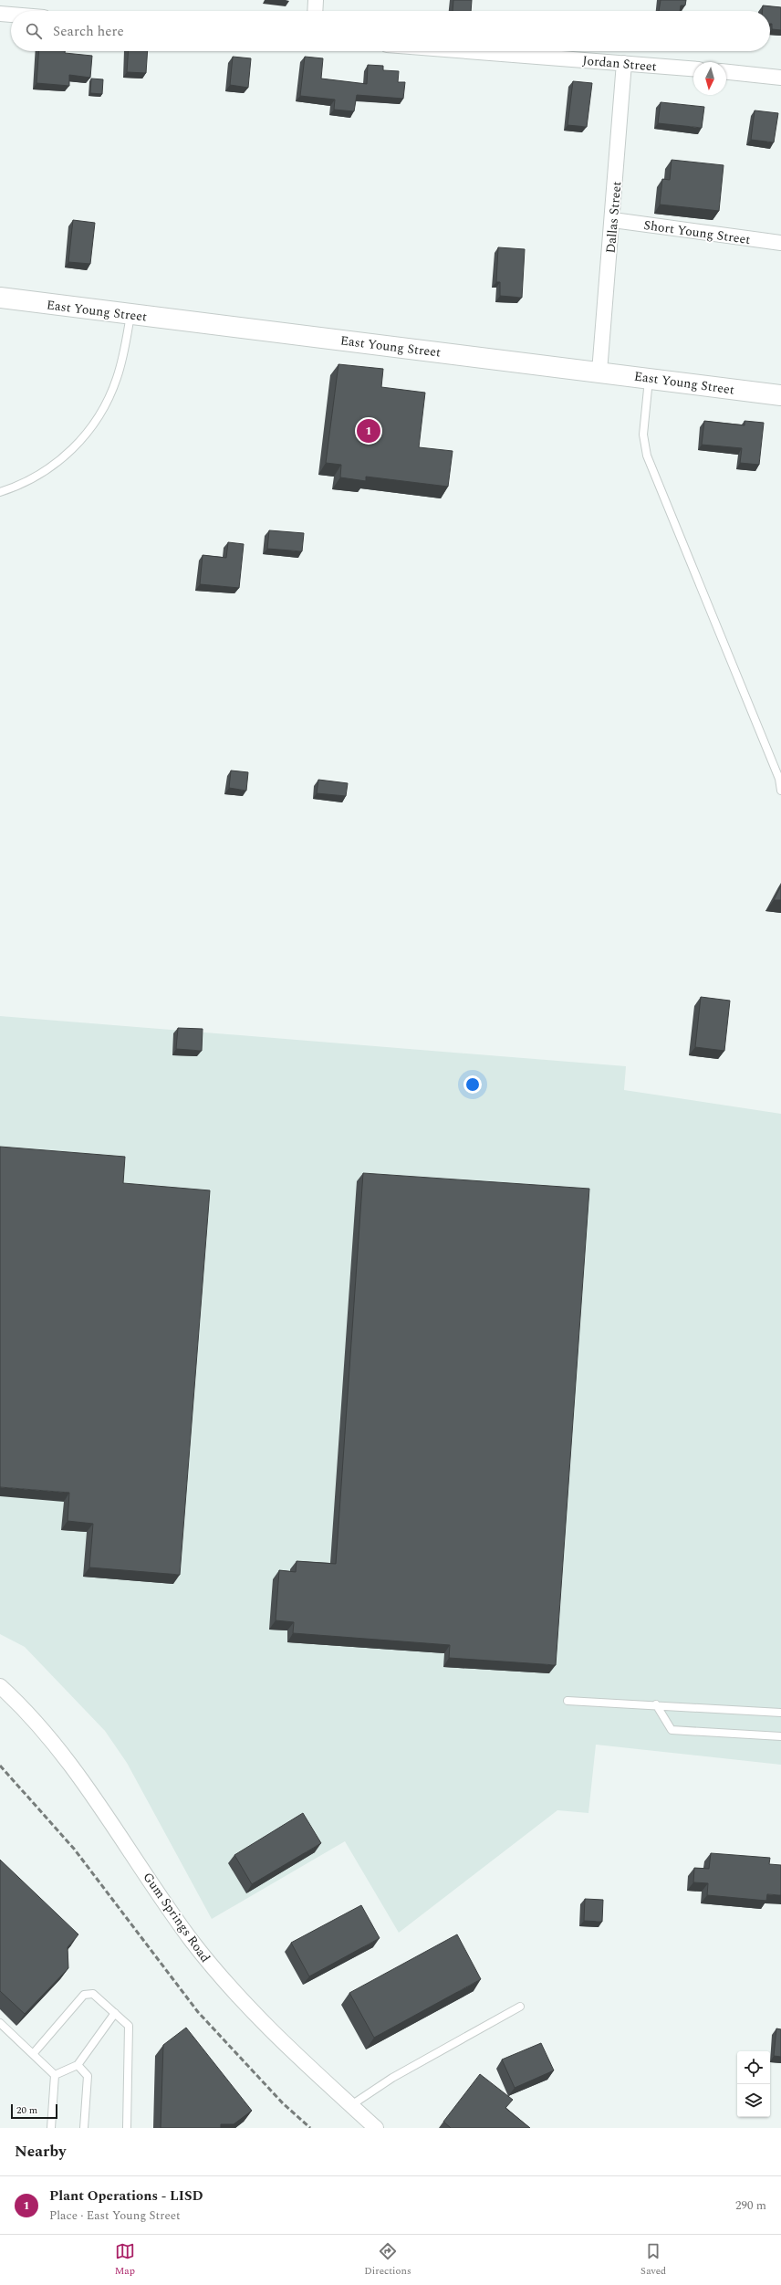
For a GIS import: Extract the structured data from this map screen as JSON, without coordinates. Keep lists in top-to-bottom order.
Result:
{
  "streets": {
    "street": [
      "Jordan Street",
      "Dallas Street",
      "Short Young Street",
      "East Young Street",
      "Gum Springs Road"
    ]
  },
  "crossings": [
    ["Jordan Street", "Dallas Street"],
    ["Dallas Street", "Short Young Street"],
    ["Dallas Street", "East Young Street"]
  ],
  "scale_bar": "20 m",
  "north": "bottom",
  "page": {
    "search": "Search here",
    "pins": "1",
    "scale": "20 m",
    "heading": "Nearby",
    "list": [
      {
        "mark": "1",
        "name": "Plant Operations - LISD",
        "note": "Place · East Young Street",
        "value": "290 m"
      }
    ],
    "nav": ["Map", "Directions", "Saved"]
  }
}
